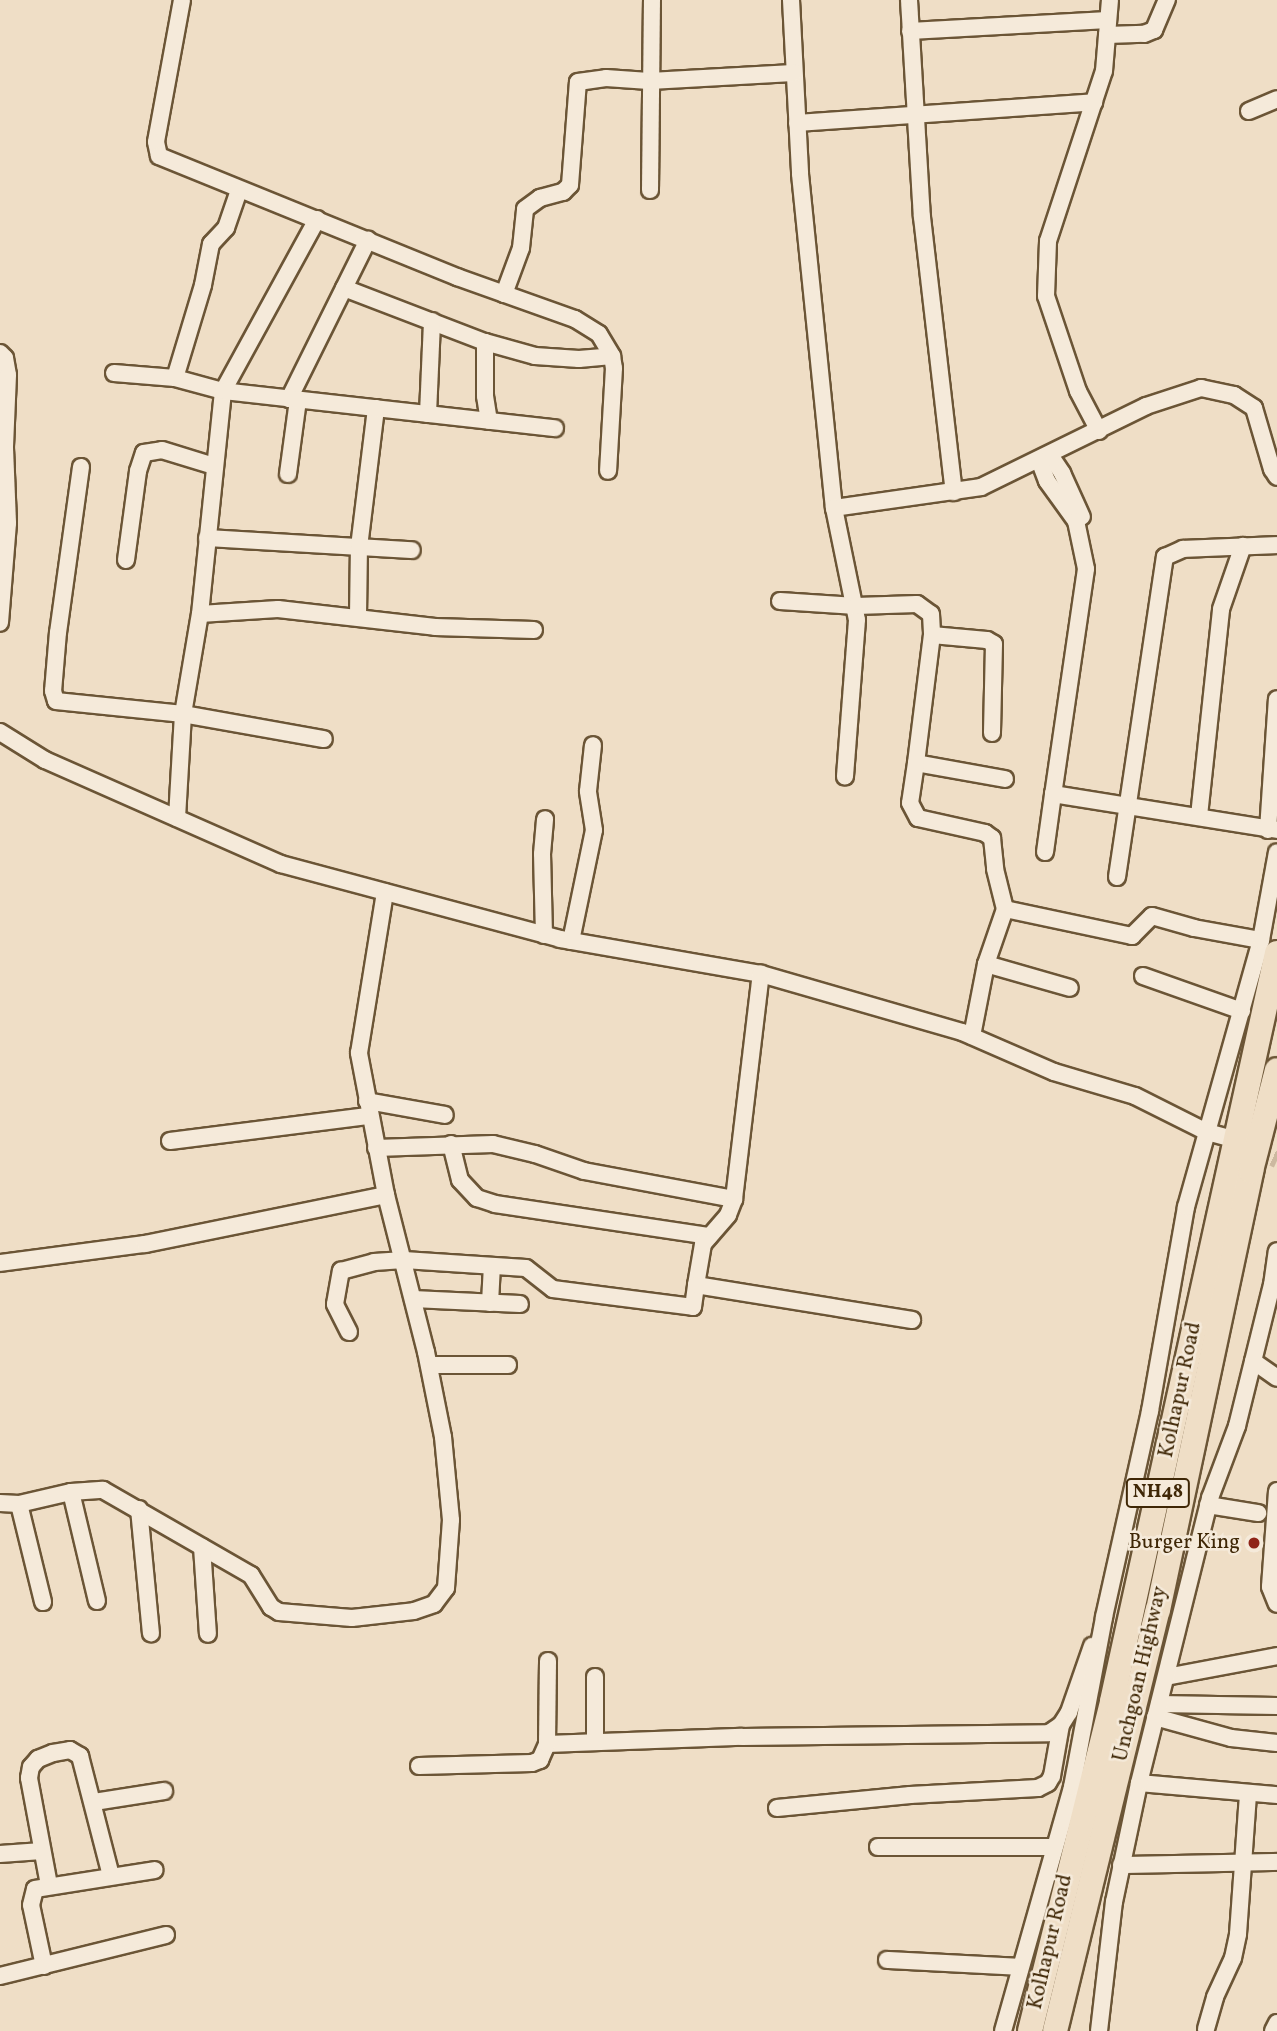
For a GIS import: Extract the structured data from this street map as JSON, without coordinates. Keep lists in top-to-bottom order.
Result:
{
  "streets": {
    "highway": ["Kolhapur Road", "NH48", "Unchgoan Highway"]
  },
  "places": ["Burger King"]
}
